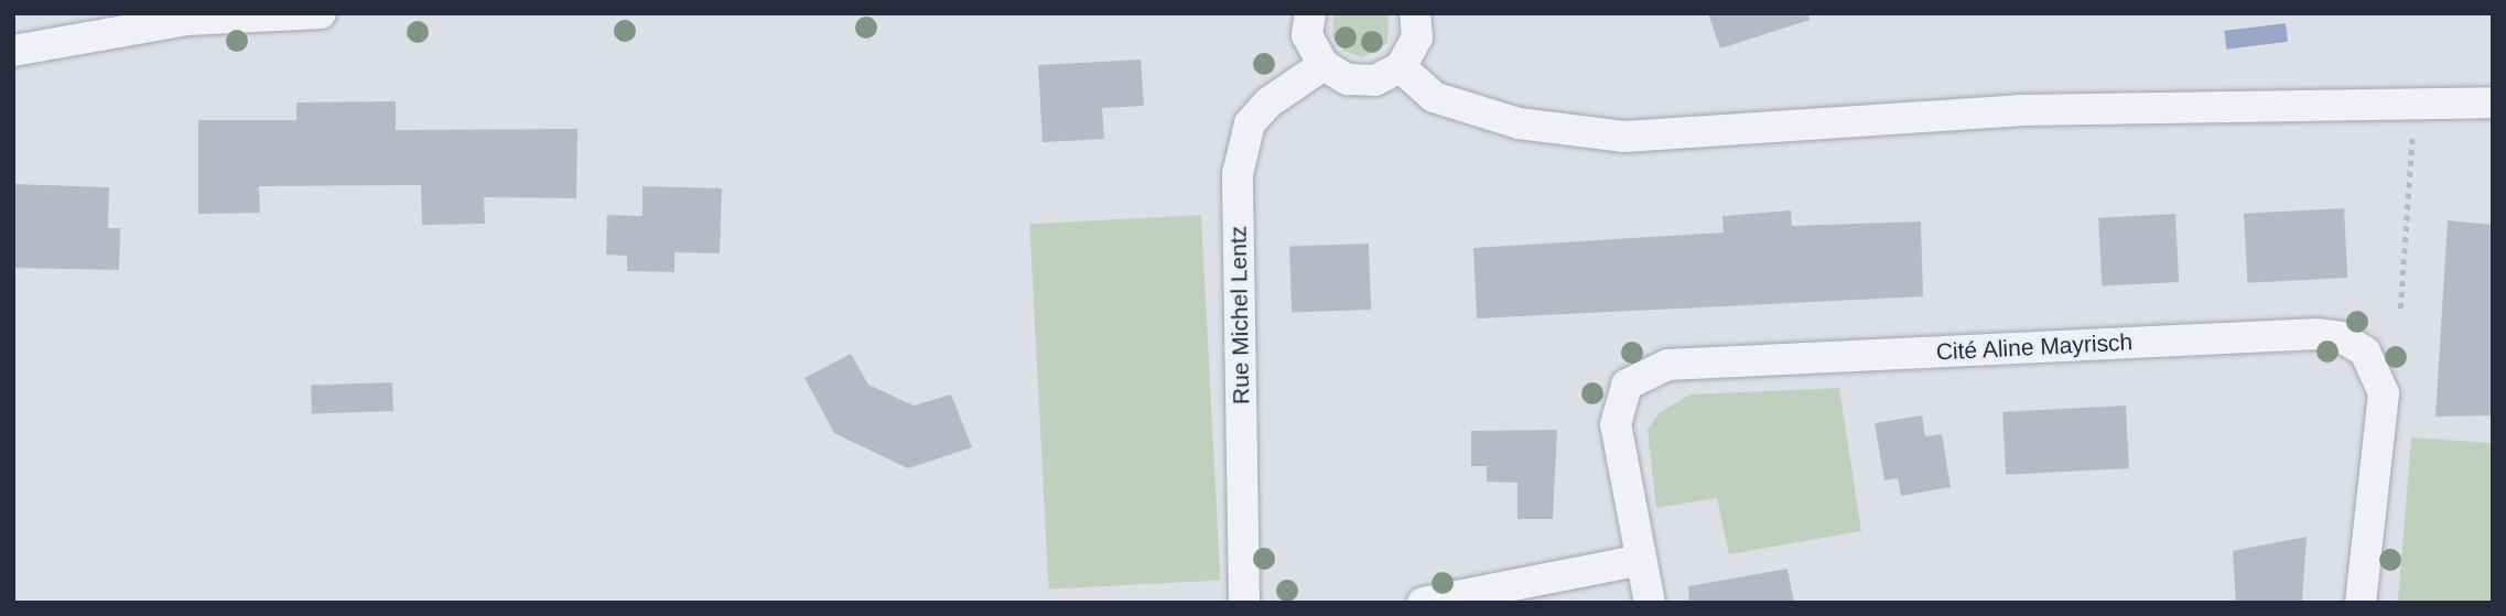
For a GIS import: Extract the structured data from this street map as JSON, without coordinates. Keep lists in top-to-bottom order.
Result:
{
  "streets": {
    "street": ["Rue Michel Lentz", "Cité Aline Mayrisch"]
  }
}
